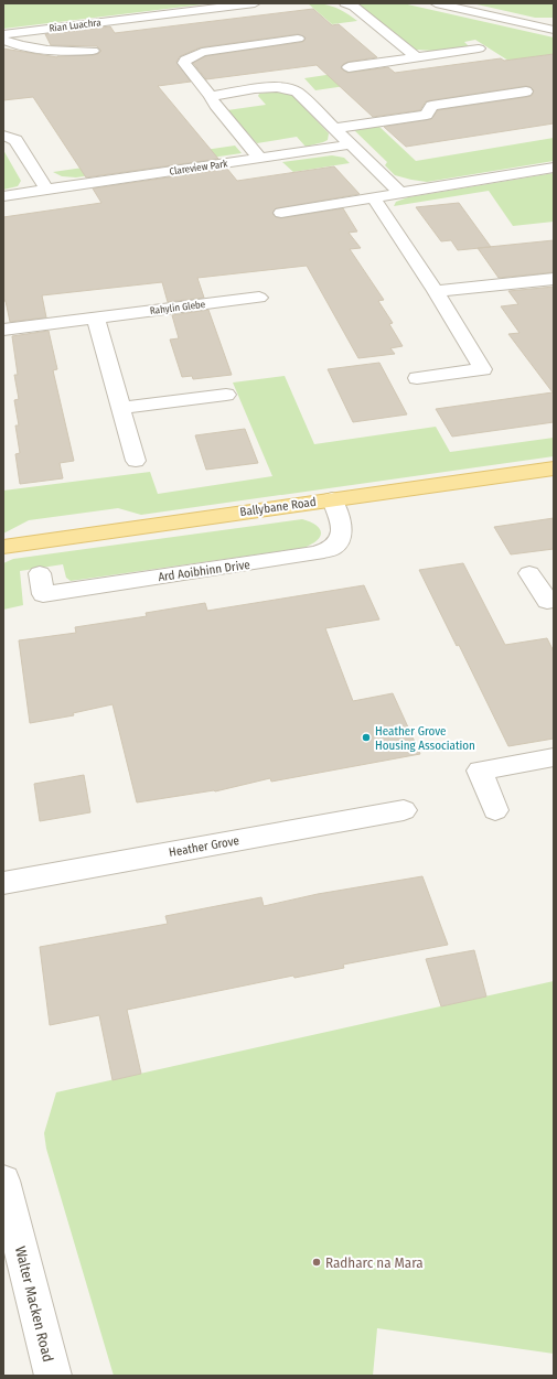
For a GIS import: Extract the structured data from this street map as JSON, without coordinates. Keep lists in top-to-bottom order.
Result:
{
  "streets": {
    "main road": ["Ballybane Road"],
    "street": [
      "Rian Luachra",
      "Clareview Park",
      "Rahylin Glebe",
      "Ard Aoibhinn Drive",
      "Heather Grove",
      "Walter Macken Road"
    ]
  },
  "crossings": [
    ["Ballybane Road", "Ard Aoibhinn Drive"]
  ],
  "places": ["Heather Grove Housing Association", "Radharc na Mara"]
}
